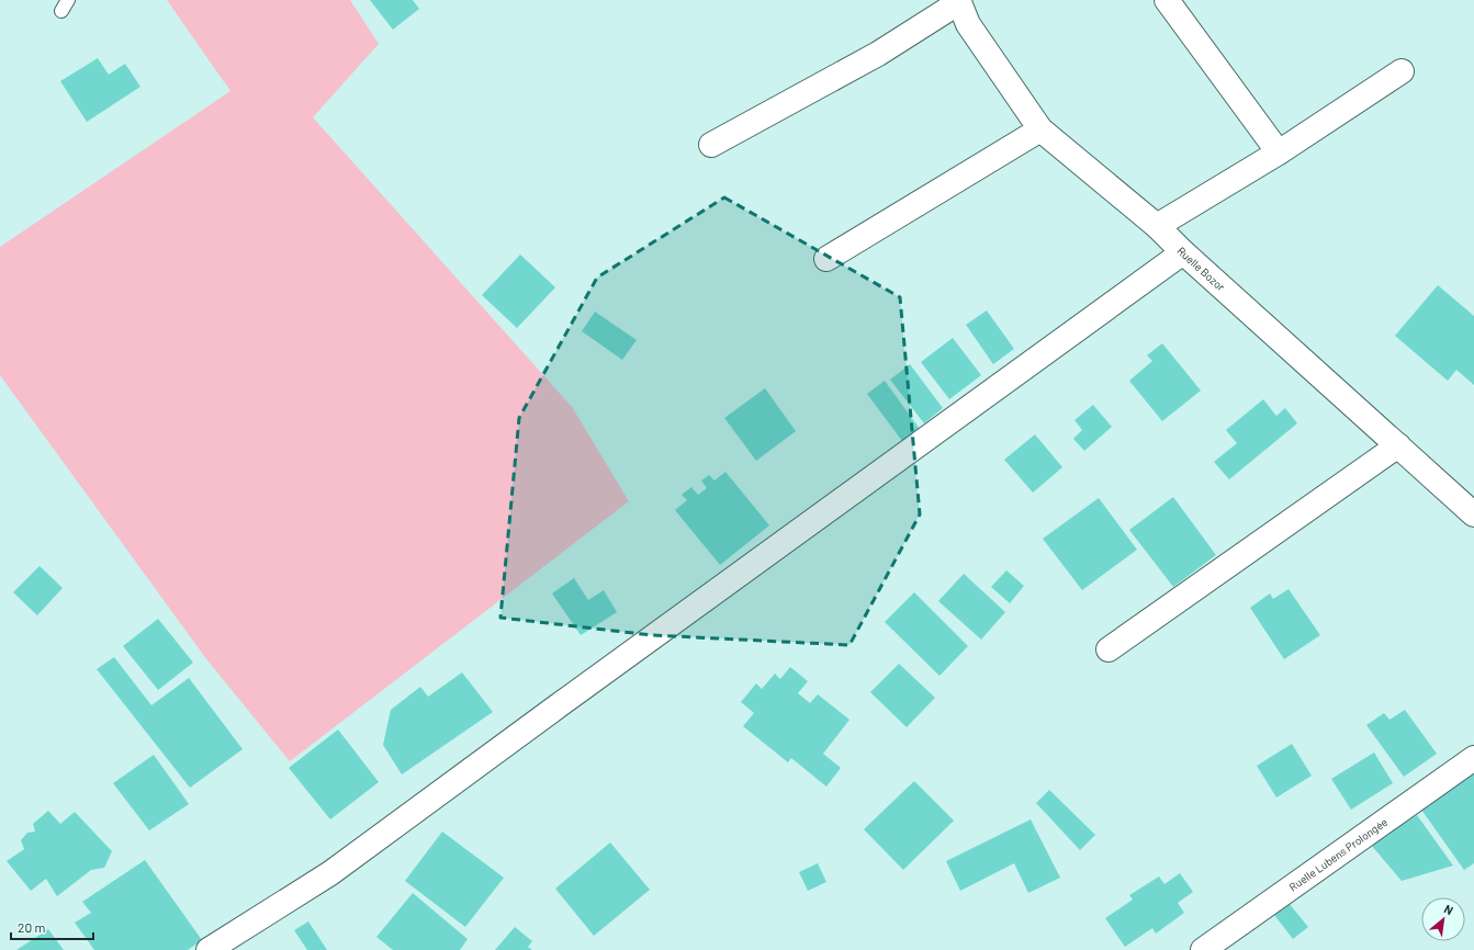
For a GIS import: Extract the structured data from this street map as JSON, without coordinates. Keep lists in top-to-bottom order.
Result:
{
  "streets": {
    "street": ["Ruelle Bozor", "Ruelle Lubens Prolongée"]
  },
  "scale_bar": "20 m",
  "north": "top right"
}
